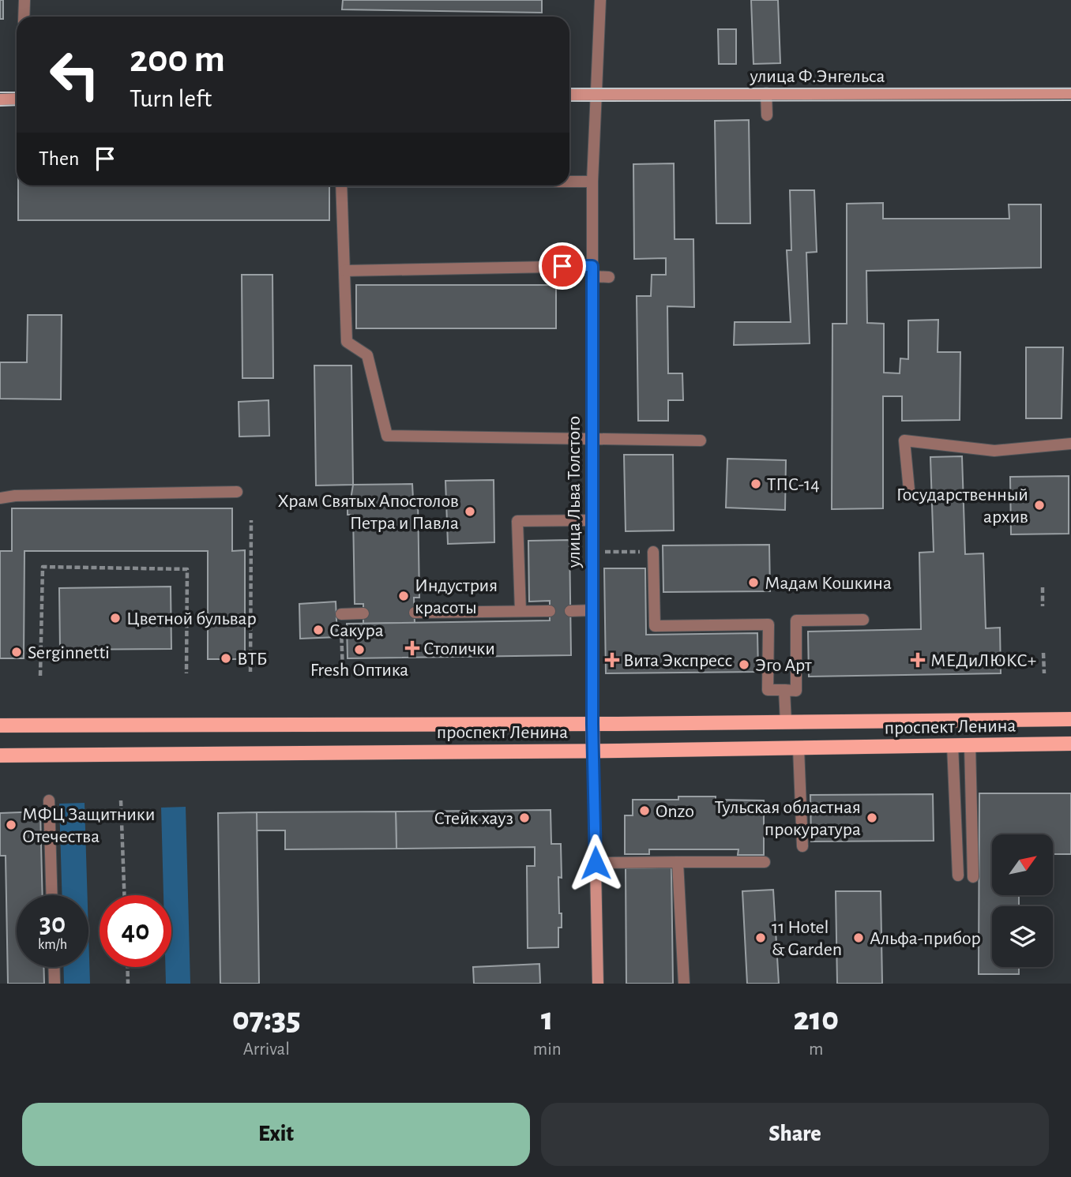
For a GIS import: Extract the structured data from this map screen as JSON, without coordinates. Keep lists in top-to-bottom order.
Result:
{
  "streets": {
    "main road": ["улица Льва Толстого", "проспект Ленина"],
    "street": ["улица Ф.Энгельса"]
  },
  "crossings": [
    ["улица Ф.Энгельса", "улица Льва Толстого"],
    ["улица Льва Толстого", "проспект Ленина"]
  ],
  "places": {
    "other": [
      "ТПС-14",
      "Государственный архив",
      "Храм Святых Апостолов Петра и Павла",
      "Мадам Кошкина",
      "Индустрия красоты",
      "Цветной бульвар",
      "Сакура",
      "Fresh Оптика",
      "Serginnetti",
      "ВТБ",
      "Эго Арт",
      "Onzo",
      "Стейк хауз",
      "Тульская областная прокуратура",
      "МФЦ Защитники Отечества",
      "11 Hotel & Garden",
      "Альфа-прибор"
    ],
    "health": ["Столички", "Вита Экспресс", "МЕДиЛЮКС+"]
  },
  "north": "top right",
  "page": {
    "turn": ["200 m", "Turn left"],
    "then": "Then",
    "speed": "30 km/h",
    "limit": "40",
    "eta": [
      "07:35",
      "Arrival",
      "1",
      "min",
      "210",
      "m"
    ],
    "buttons": ["Exit", "Share"]
  }
}
